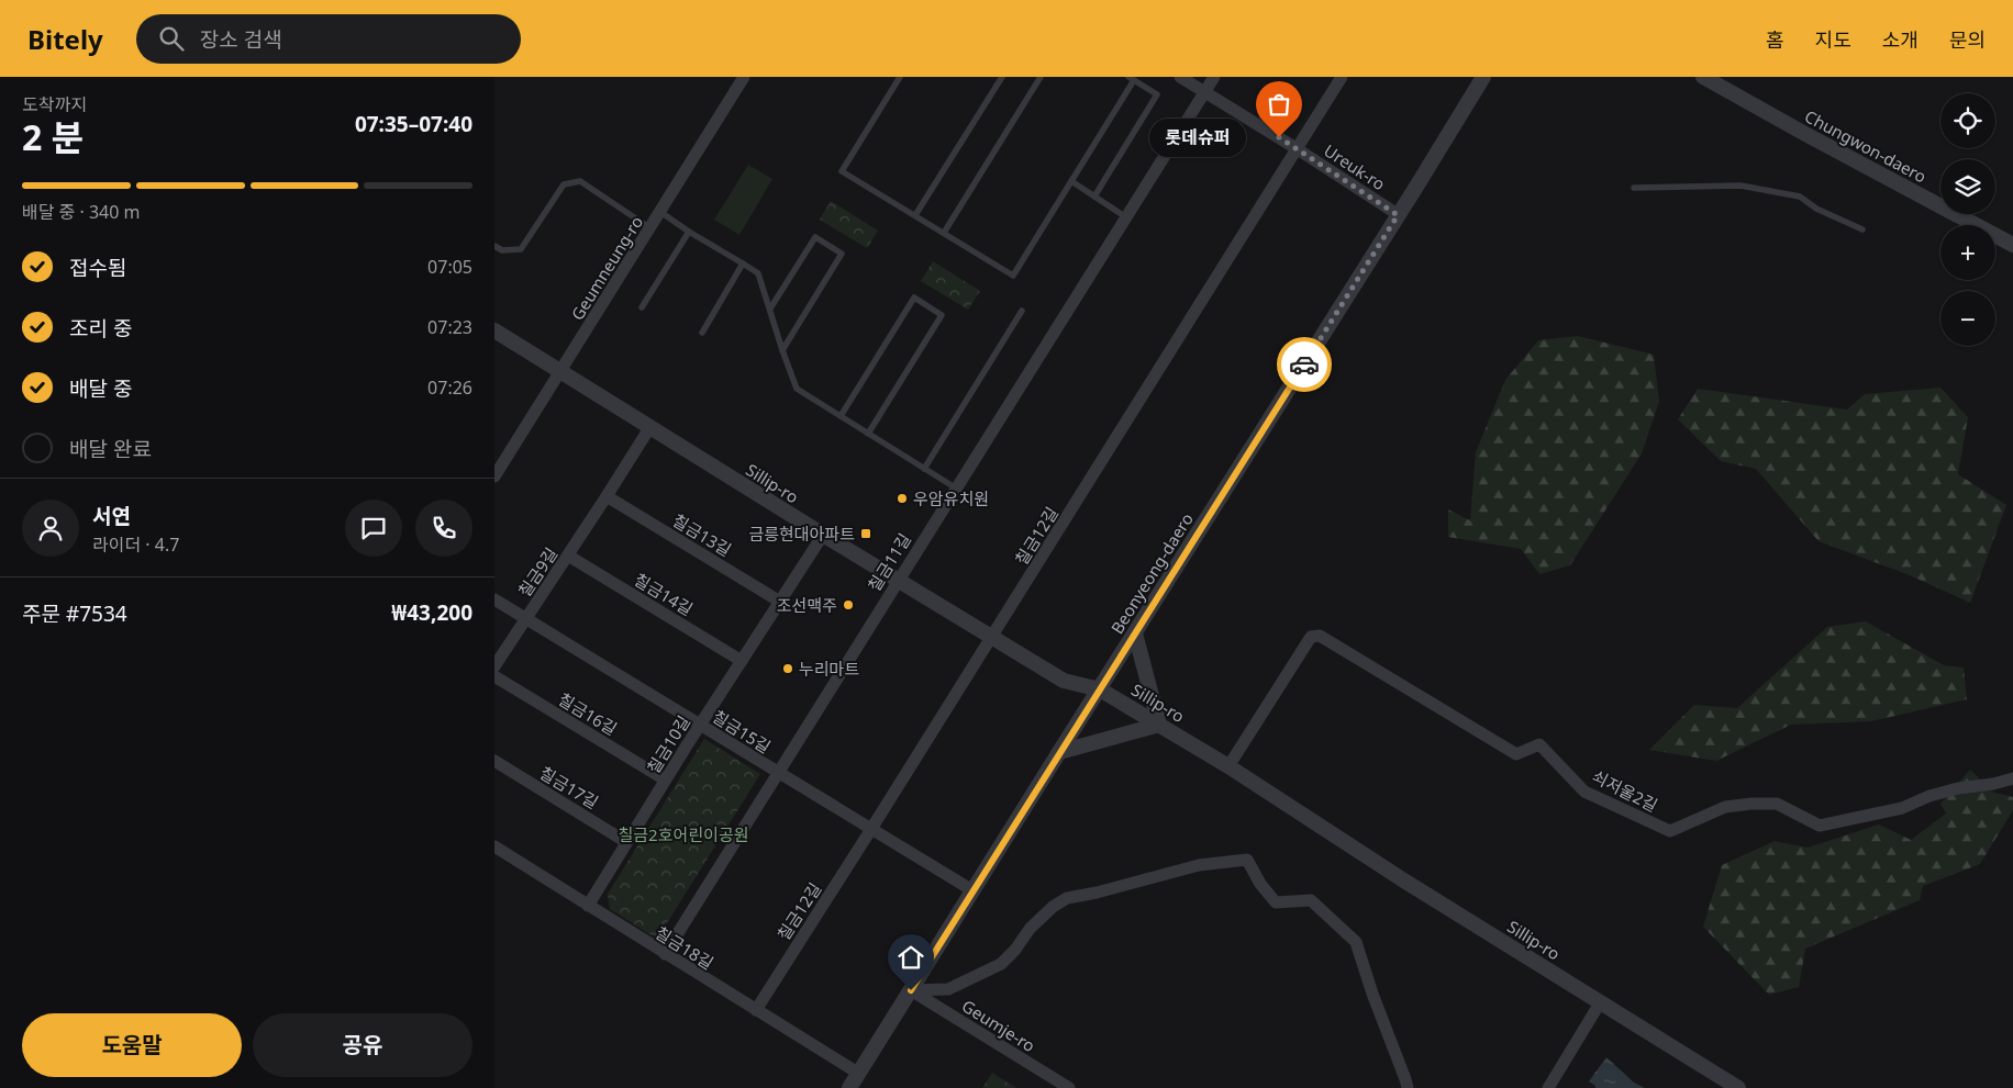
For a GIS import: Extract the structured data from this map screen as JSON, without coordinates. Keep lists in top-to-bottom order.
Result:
{
  "streets": {
    "street": [
      "Chungwon-daero",
      "Ureuk-ro",
      "Geumneung-ro",
      "Sillip-ro",
      "칠금13길",
      "칠금12길",
      "칠금11길",
      "칠금9길",
      "Beonyeong-daero",
      "칠금14길",
      "칠금16길",
      "칠금15길",
      "칠금10길",
      "칠금17길",
      "쇠저울2길",
      "칠금18길",
      "Geumje-ro"
    ]
  },
  "crossings": [
    ["Ureuk-ro", "칠금12길"],
    ["Ureuk-ro", "칠금11길"],
    ["Ureuk-ro", "Beonyeong-daero"],
    ["Geumneung-ro", "Sillip-ro"],
    ["Sillip-ro", "칠금12길"],
    ["Sillip-ro", "칠금11길"],
    ["Sillip-ro", "칠금9길"],
    ["Sillip-ro", "Beonyeong-daero"],
    ["Sillip-ro", "칠금10길"],
    ["Sillip-ro", "쇠저울2길"],
    ["칠금13길", "칠금9길"],
    ["칠금13길", "칠금10길"],
    ["칠금12길", "칠금15길"],
    ["칠금12길", "칠금18길"],
    ["칠금11길", "칠금15길"],
    ["칠금11길", "칠금18길"],
    ["칠금9길", "칠금14길"],
    ["칠금9길", "칠금15길"],
    ["Beonyeong-daero", "칠금15길"],
    ["Beonyeong-daero", "칠금18길"],
    ["Beonyeong-daero", "Geumje-ro"],
    ["칠금14길", "칠금10길"],
    ["칠금16길", "칠금10길"],
    ["칠금15길", "칠금10길"],
    ["칠금10길", "칠금17길"],
    ["칠금10길", "칠금18길"]
  ],
  "parks": ["칠금2호어린이공원"],
  "places": {
    "other": [
      "롯데슈퍼",
      "우암유치원",
      "조선맥주",
      "누리마트"
    ],
    "transit": ["금릉현대아파트"]
  },
  "page": {
    "header": "Bitely",
    "search": "장소 검색",
    "nav": [
      "홈",
      "지도",
      "소개",
      "문의"
    ],
    "heading": ["2 분", "도착까지", "07:35–07:40"],
    "panel": [
      "서연",
      "라이더 · 4.7",
      "주문 #7534",
      "₩43,200"
    ],
    "map_buttons": ["+", "−"],
    "bubble": "롯데슈퍼",
    "bar": "배달 중 · 340 m",
    "list": [
      ["접수됨", "07:05"],
      ["조리 중", "07:23"],
      ["배달 중", "07:26"],
      "배달 완료"
    ],
    "buttons": ["도움말", "공유"]
  }
}
